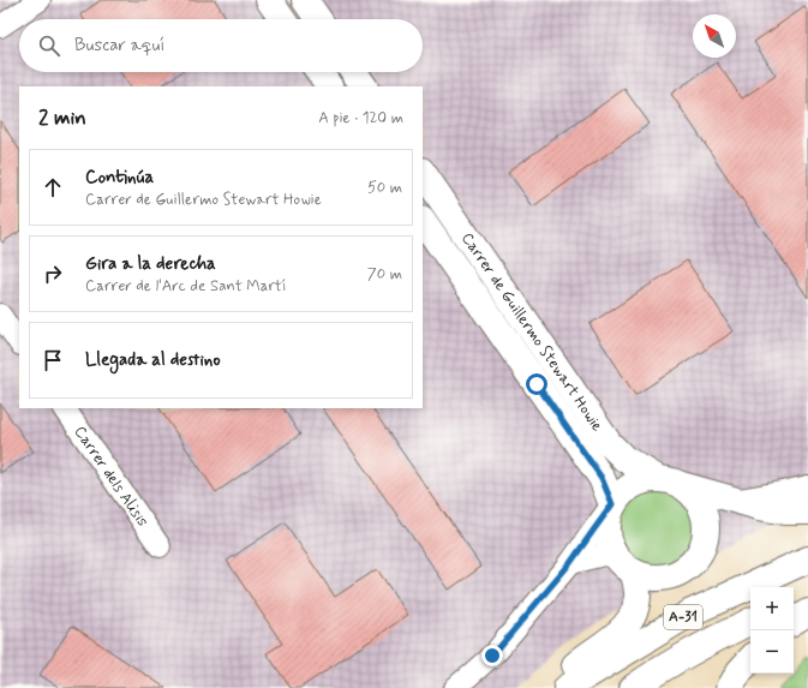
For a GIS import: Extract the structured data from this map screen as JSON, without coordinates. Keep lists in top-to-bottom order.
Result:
{
  "streets": {
    "main road": ["Carrer de Guillermo Stewart Howie", "A-31"],
    "street": ["Carrer dels Alisis"]
  },
  "north": "top left",
  "page": {
    "search": "Buscar aquí",
    "heading": ["2 min", "A pie · 120 m"],
    "list": [
      ["Continúa", "Carrer de Guillermo Stewart Howie", "50 m"],
      ["Gira a la derecha", "Carrer de l'Arc de Sant Martí", "70 m"],
      "Llegada al destino"
    ],
    "map_buttons": ["+", "−"]
  }
}
